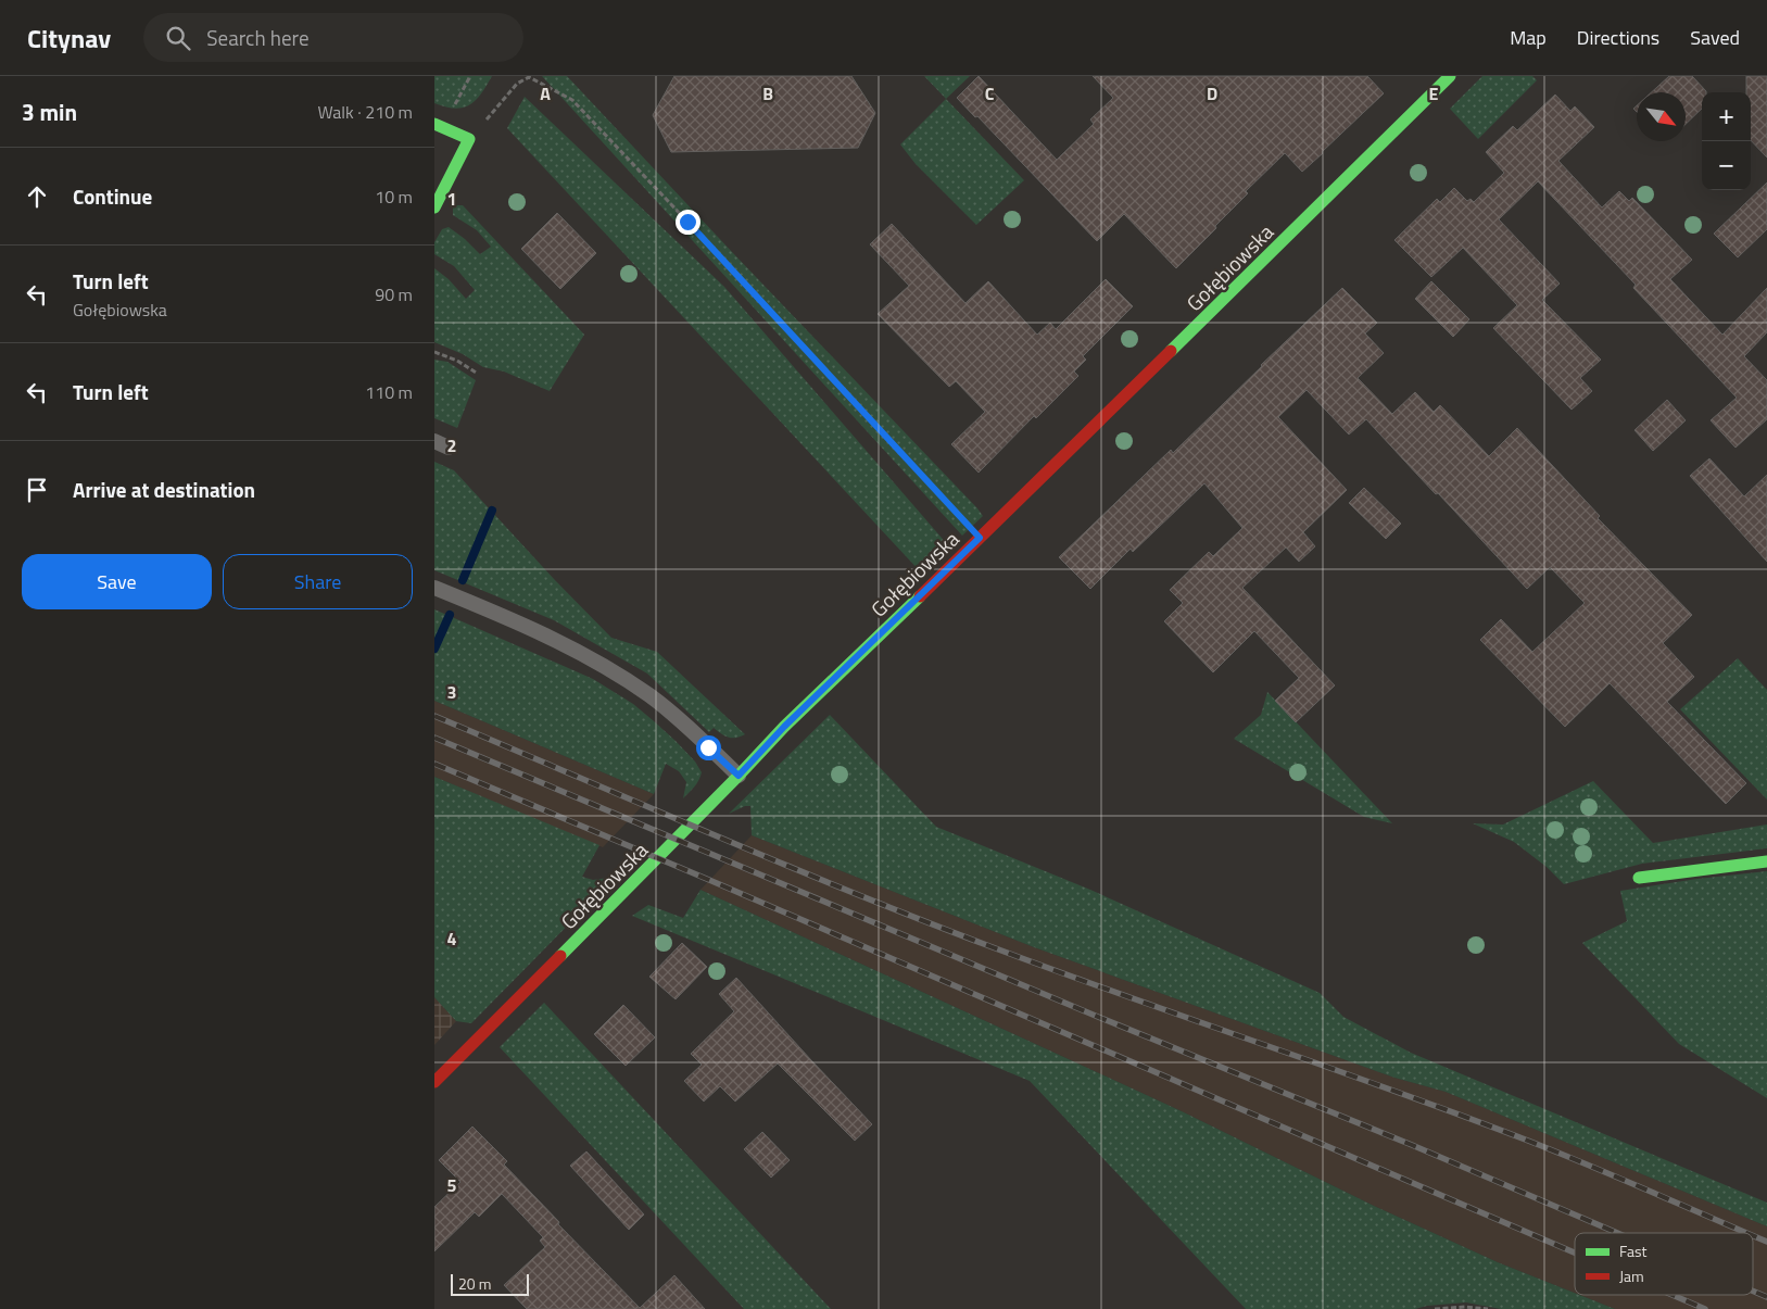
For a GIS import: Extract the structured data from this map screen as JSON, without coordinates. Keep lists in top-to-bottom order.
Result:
{
  "streets": {
    "street": ["Gołębiowska"]
  },
  "legend": ["Fast", "Jam"],
  "scale_bar": "20 m",
  "north": "bottom right",
  "page": {
    "header": "Citynav",
    "search": "Search here",
    "nav": ["Map", "Directions", "Saved"],
    "heading": ["3 min", "Walk · 210 m"],
    "map_buttons": ["+", "−"],
    "list": [
      ["Continue", "10 m"],
      ["Turn left", "Gołębiowska", "90 m"],
      ["Turn left", "110 m"],
      "Arrive at destination"
    ],
    "buttons": ["Save", "Share"],
    "scale": "20 m"
  },
  "grid": {
    "columns": [
      "A",
      "B",
      "C",
      "D",
      "E"
    ],
    "rows": [
      "1",
      "2",
      "3",
      "4",
      "5"
    ]
  }
}
